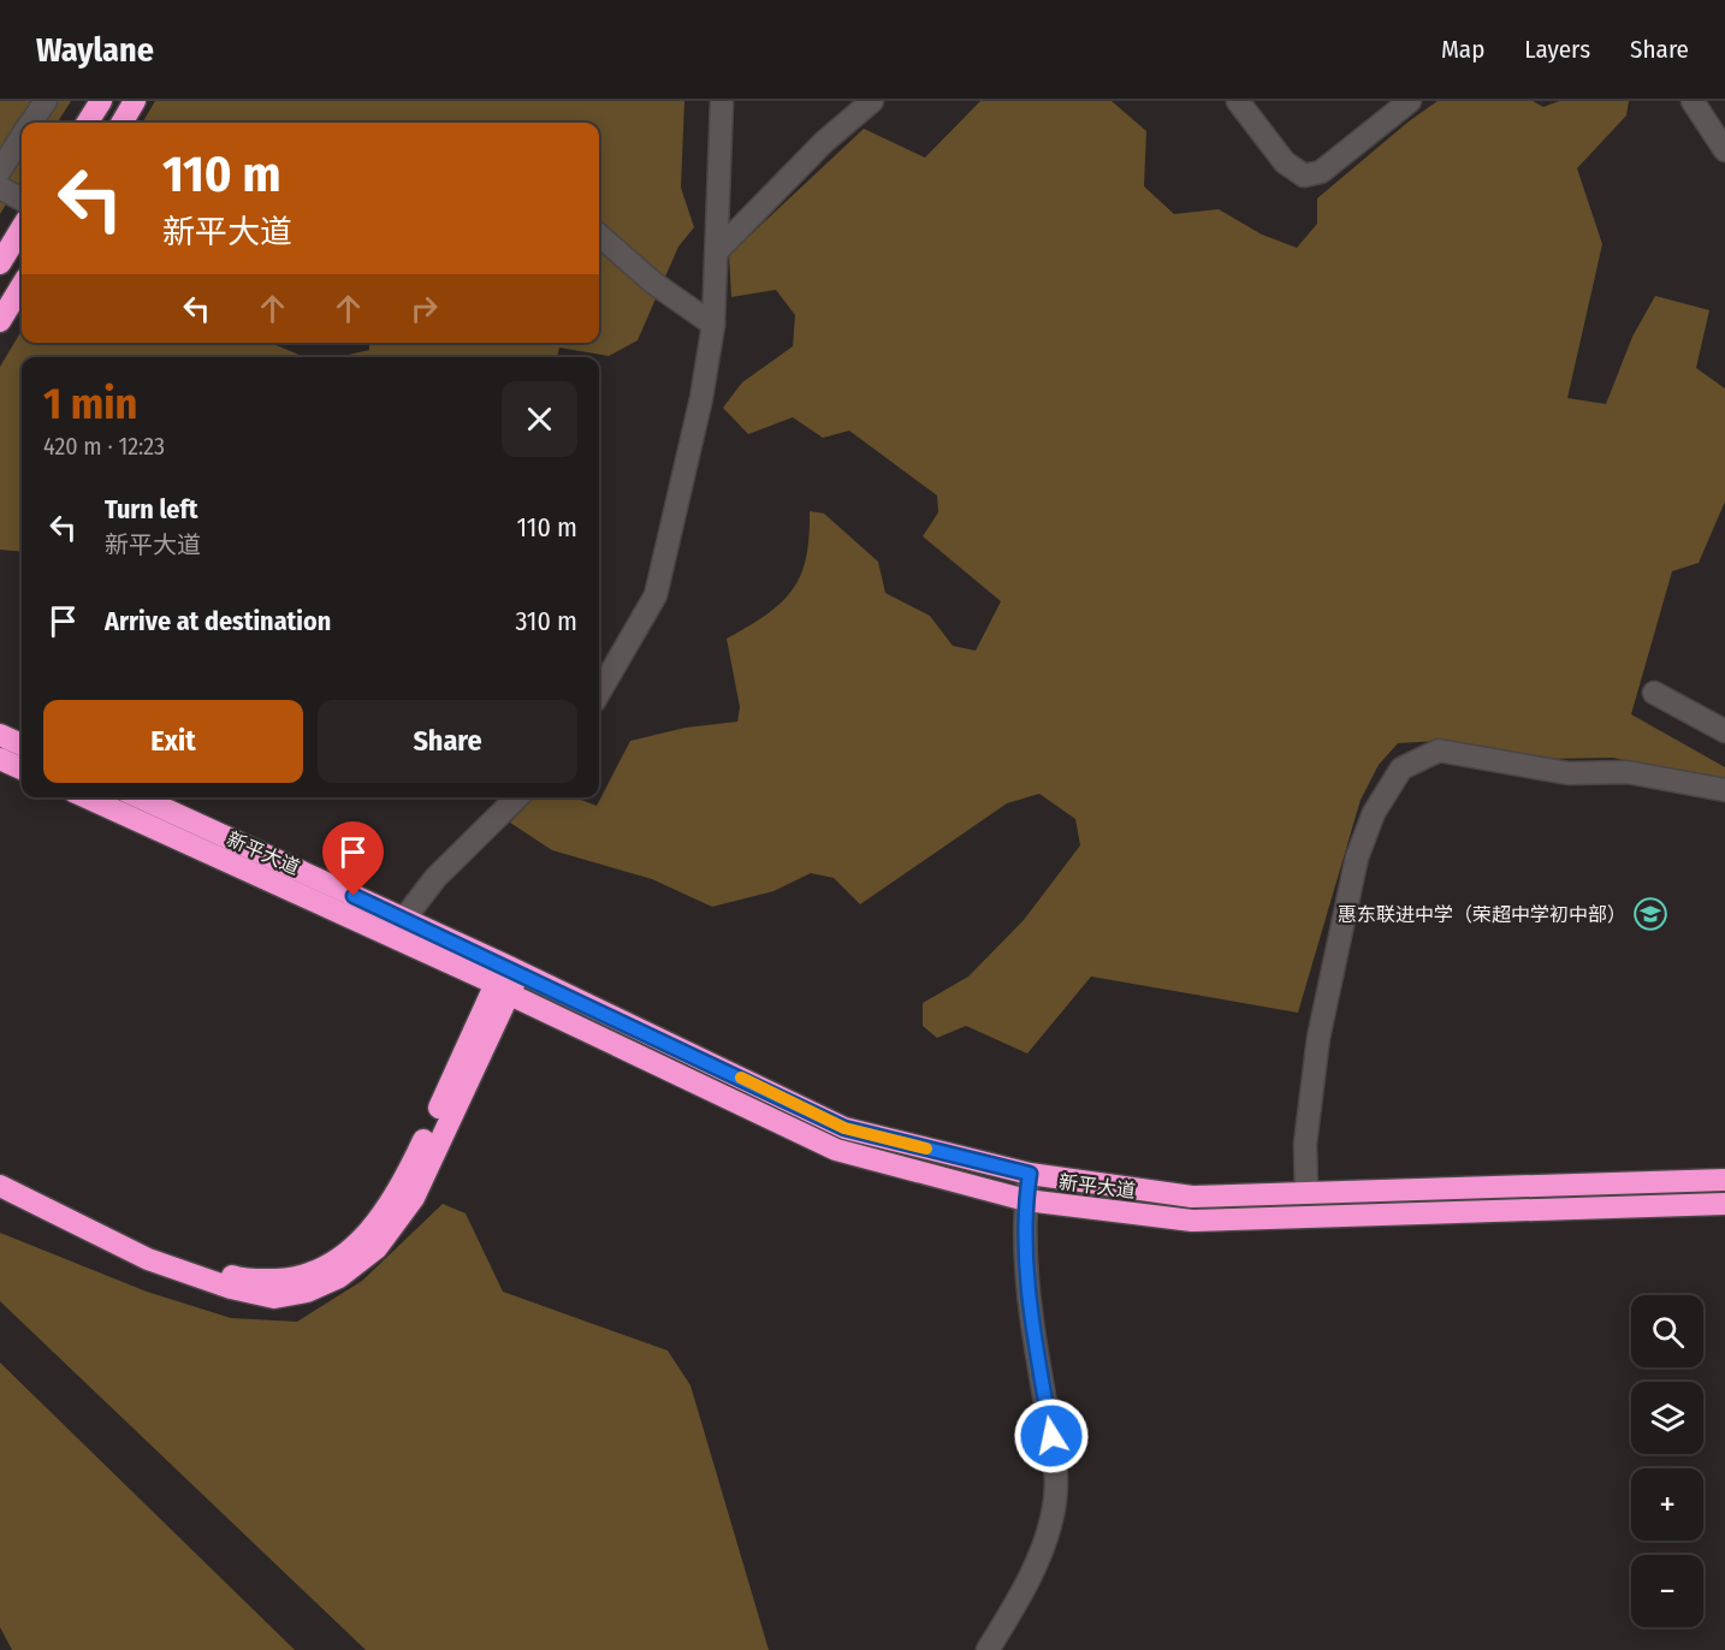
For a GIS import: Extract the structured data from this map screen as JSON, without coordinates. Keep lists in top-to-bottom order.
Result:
{
  "streets": {
    "highway": ["新平大道"]
  },
  "places": {
    "school or university": ["惠东联进中学（荣超中学初中部）"]
  },
  "page": {
    "header": "Waylane",
    "nav": ["Map", "Layers", "Share"],
    "turn": ["110 m", "新平大道"],
    "heading": ["1 min", "420 m · 12:23"],
    "list": [
      {
        "name": "Turn left",
        "note": "新平大道",
        "value": "110 m"
      },
      {
        "name": "Arrive at destination",
        "value": "310 m"
      }
    ],
    "buttons": ["Exit", "Share"],
    "map_buttons": ["+", "−"]
  }
}
